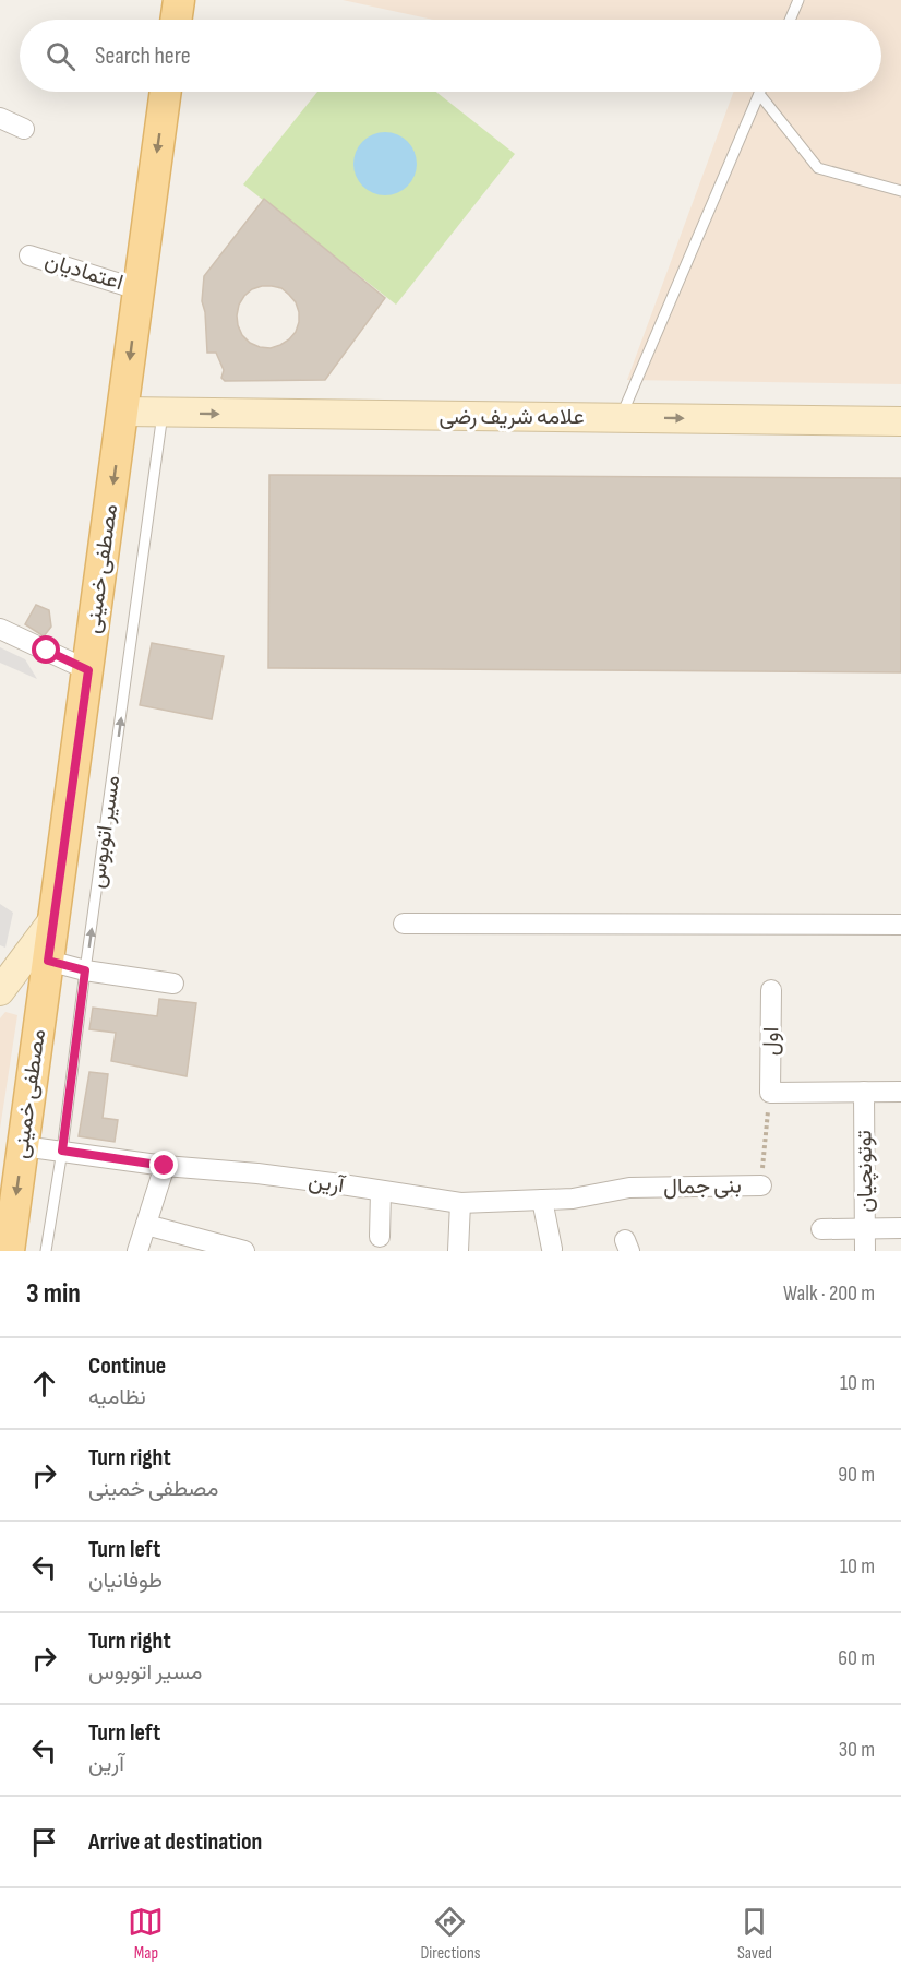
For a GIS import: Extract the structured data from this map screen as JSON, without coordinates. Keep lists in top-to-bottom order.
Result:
{
  "streets": {
    "main road": ["علامه شریف رضی", "مصطفی خمینی"],
    "street": [
      "اعتمادیان",
      "اول",
      "توتونچیان",
      "آرین",
      "بنی جمال"
    ],
    "lane": ["مسیر اتوبوس"]
  },
  "crossings": [
    ["اعتمادیان", "مصطفی خمینی"],
    ["علامه شریف رضی", "مصطفی خمینی"],
    ["علامه شریف رضی", "مسیر اتوبوس"],
    ["مصطفی خمینی", "آرین"],
    ["مسیر اتوبوس", "آرین"],
    ["اول", "بنی جمال"],
    ["آرین", "بنی جمال"]
  ],
  "one_way": ["علامه شریف رضی", "مصطفی خمینی", "مسیر اتوبوس"],
  "page": {
    "search": "Search here",
    "heading": ["3 min", "Walk · 200 m"],
    "list": [
      ["Continue", "نظامیه", "10 m"],
      ["Turn right", "مصطفی خمینی", "90 m"],
      ["Turn left", "طوفانیان", "10 m"],
      ["Turn right", "مسیر اتوبوس", "60 m"],
      ["Turn left", "آرین", "30 m"],
      "Arrive at destination"
    ],
    "nav": ["Map", "Directions", "Saved"]
  }
}
